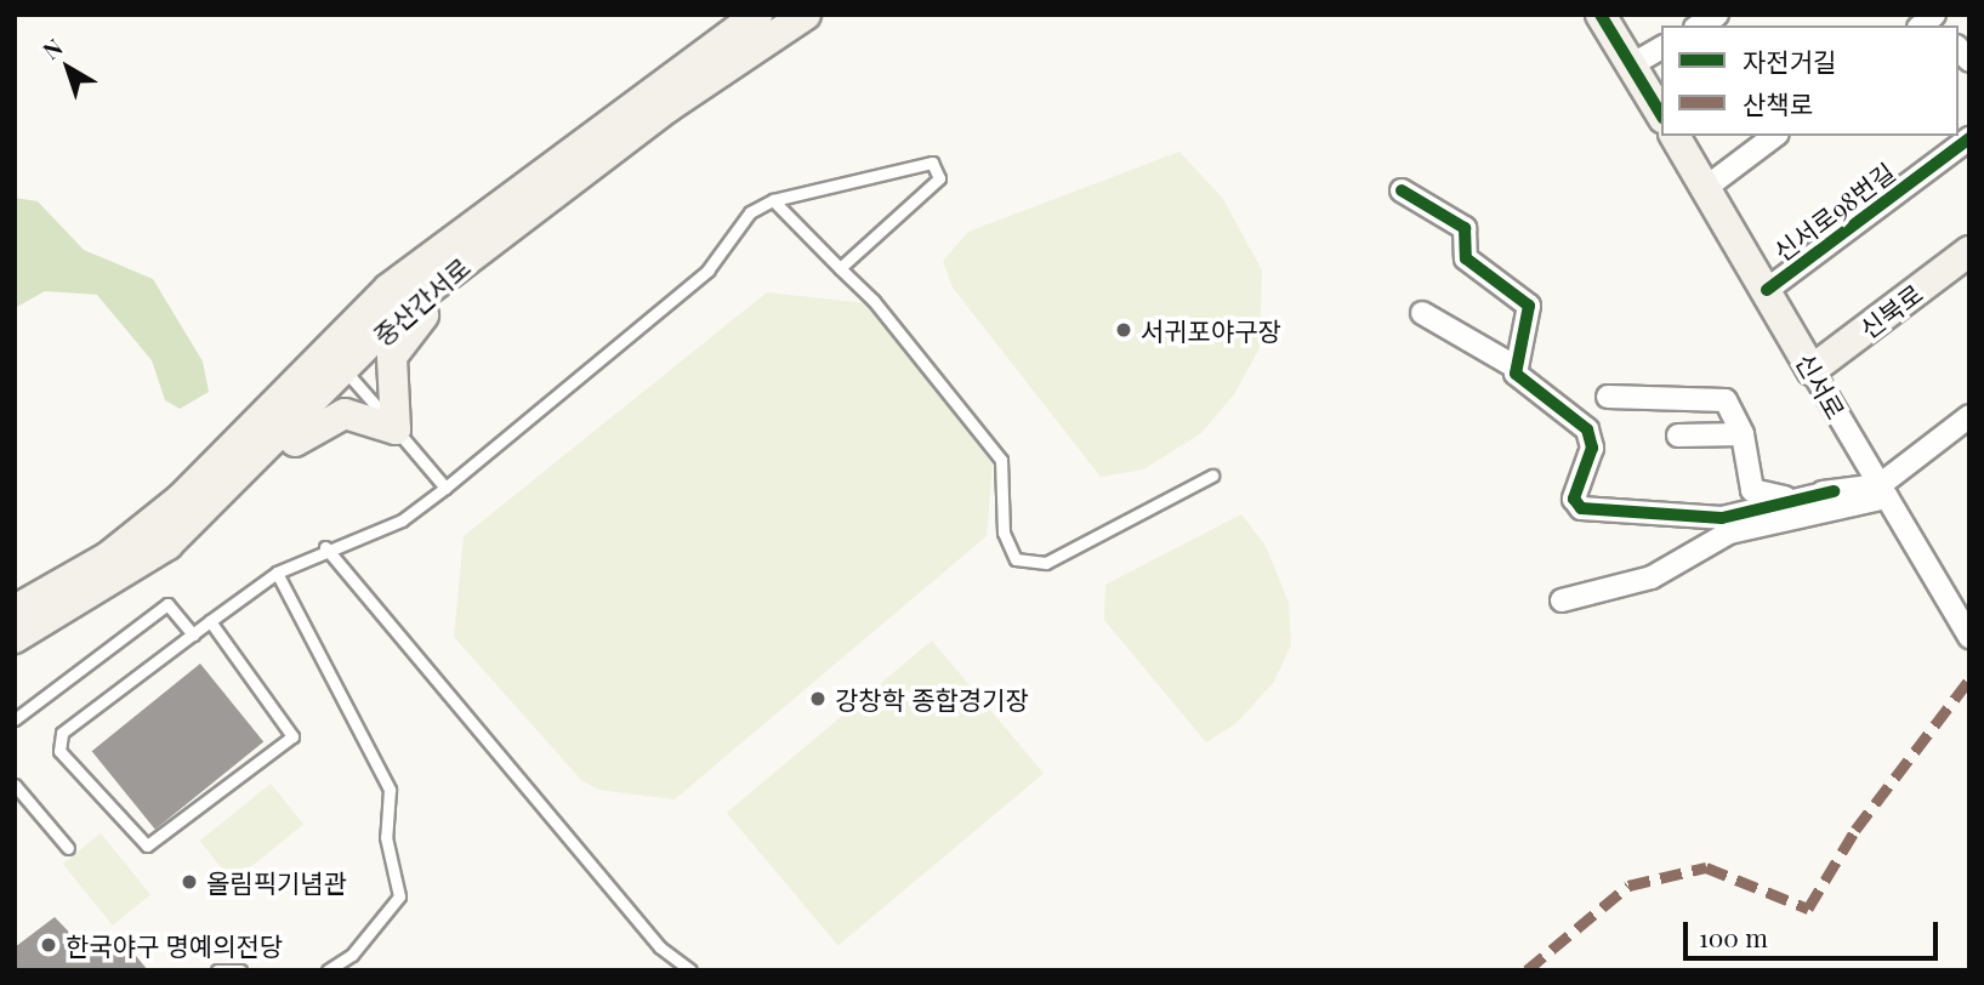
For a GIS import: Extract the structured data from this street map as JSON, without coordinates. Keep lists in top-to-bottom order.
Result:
{
  "streets": {
    "main road": ["중산간서로", "신북로", "신서로"],
    "street": ["신서로98번길"]
  },
  "crossings": [
    ["신서로98번길", "신서로"],
    ["신북로", "신서로"]
  ],
  "places": [
    "서귀포야구장",
    "강창학 종합경기장",
    "올림픽기념관",
    "한국야구 명예의전당"
  ],
  "legend": ["자전거길", "산책로"],
  "scale_bar": "100 m",
  "north": "top left"
}
